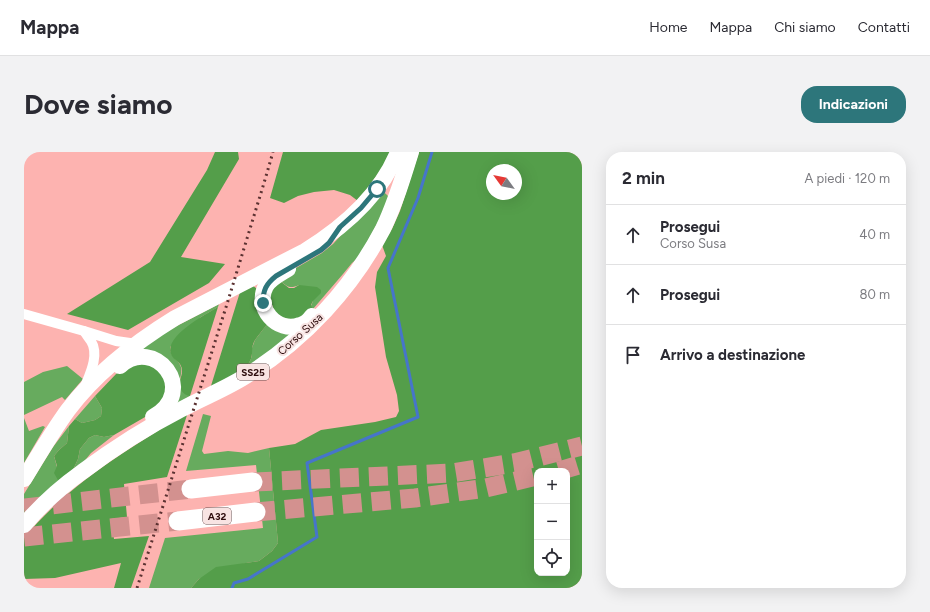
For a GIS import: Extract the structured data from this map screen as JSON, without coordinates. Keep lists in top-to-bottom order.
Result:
{
  "streets": {
    "highway": ["A32"],
    "main road": ["Corso Susa", "SS25"]
  },
  "north": "top left",
  "page": {
    "header": "Mappa",
    "nav": [
      "Home",
      "Mappa",
      "Chi siamo",
      "Contatti"
    ],
    "buttons": "Indicazioni",
    "title": "Dove siamo",
    "heading": ["2 min", "A piedi · 120 m"],
    "list": [
      ["Prosegui", "Corso Susa", "40 m"],
      ["Prosegui", "80 m"],
      "Arrivo a destinazione"
    ],
    "map_buttons": ["+", "−"]
  }
}
